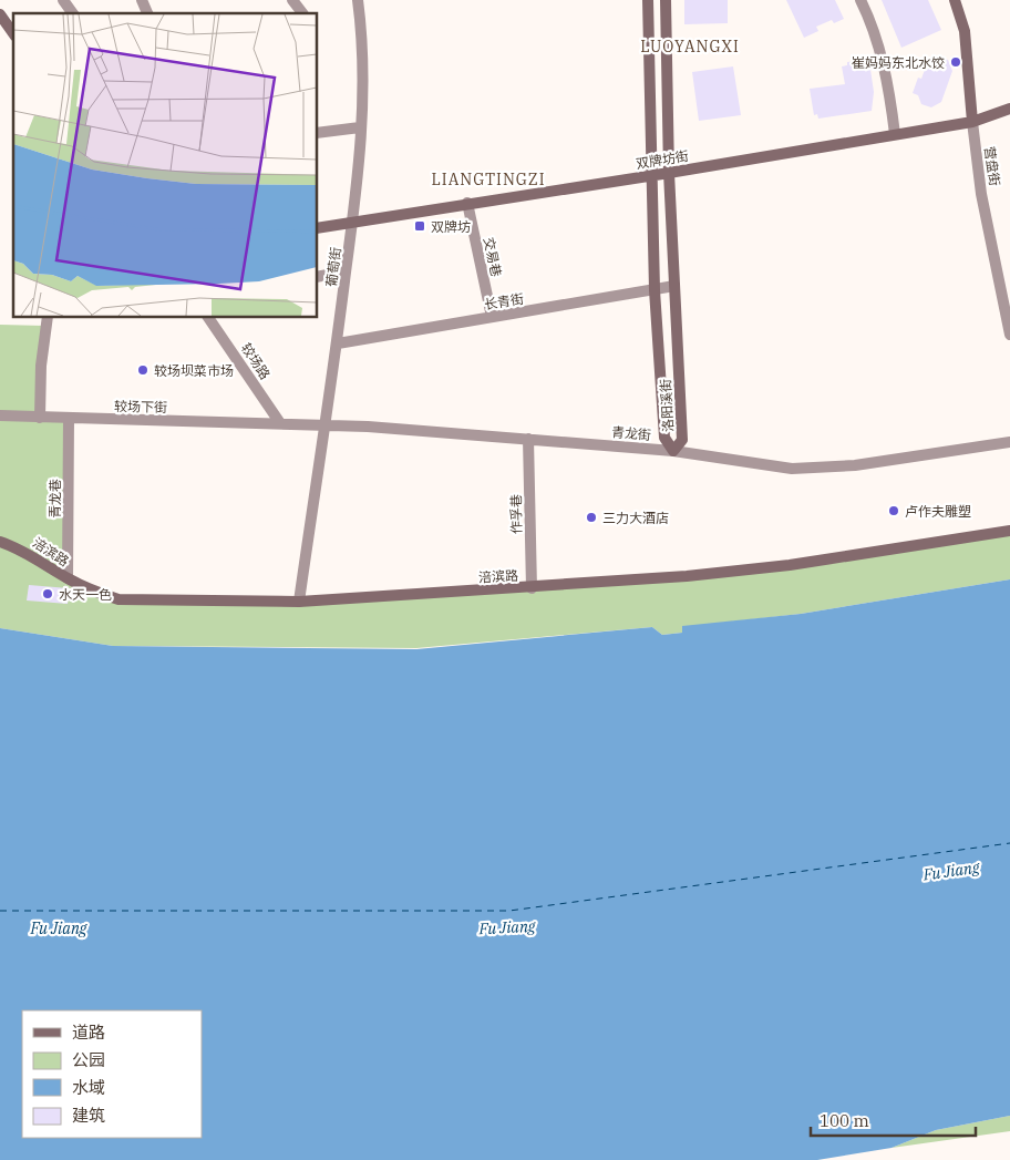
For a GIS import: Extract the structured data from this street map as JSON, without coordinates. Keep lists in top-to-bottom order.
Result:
{
  "streets": {
    "street": [
      "双牌坊街",
      "营盘街",
      "交易巷",
      "葡萄街",
      "长青街",
      "较场路",
      "洛阳溪街",
      "较场下街",
      "青龙街",
      "青龙巷",
      "作孚巷",
      "涪滨路"
    ]
  },
  "crossings": [
    ["双牌坊街", "营盘街"],
    ["双牌坊街", "交易巷"],
    ["双牌坊街", "葡萄街"],
    ["双牌坊街", "洛阳溪街"],
    ["交易巷", "长青街"],
    ["葡萄街", "长青街"],
    ["葡萄街", "青龙街"],
    ["葡萄街", "涪滨路"],
    ["长青街", "洛阳溪街"],
    ["较场路", "较场下街"],
    ["较场路", "青龙街"],
    ["洛阳溪街", "青龙街"],
    ["较场下街", "青龙街"],
    ["较场下街", "青龙巷"],
    ["青龙街", "作孚巷"],
    ["青龙巷", "涪滨路"],
    ["作孚巷", "涪滨路"]
  ],
  "districts": ["LUOYANGXI", "LIANGTINGZI"],
  "water": ["Fu Jiang"],
  "places": {
    "other": [
      "崔妈妈东北水饺",
      "较场坝菜市场",
      "卢作夫雕塑",
      "三力大酒店",
      "水天一色"
    ],
    "transit": ["双牌坊"]
  },
  "legend": [
    "道路",
    "公园",
    "水域",
    "建筑"
  ],
  "scale_bar": "100 m"
}
